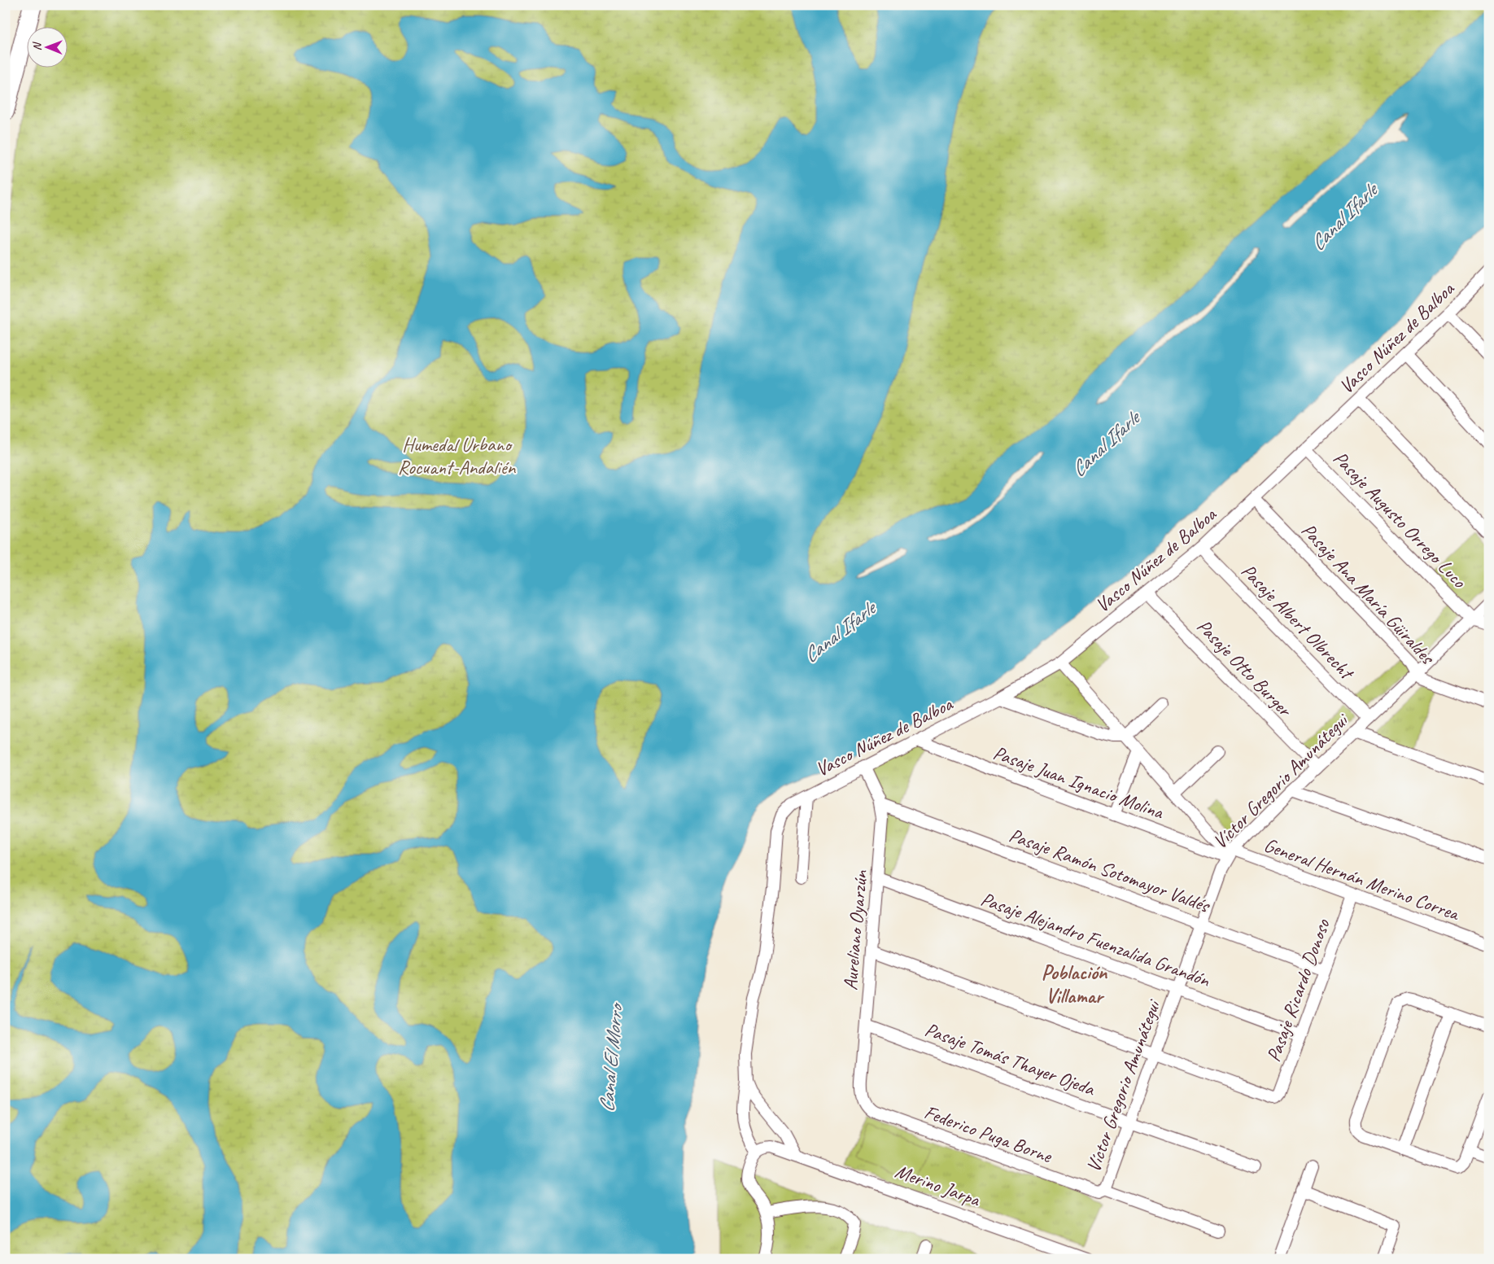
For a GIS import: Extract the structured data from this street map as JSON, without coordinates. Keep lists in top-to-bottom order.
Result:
{
  "streets": {
    "street": [
      "Vasco Núñez de Balboa",
      "Pasaje Augusto Orrego Luco",
      "Pasaje Ana María Güiraldes",
      "Pasaje Albert Olbrecht",
      "Pasaje Otto Burger",
      "Víctor Gregorio Amunátegui",
      "Pasaje Juan Ignacio Molina",
      "Pasaje Ramón Sotomayor Valdés",
      "General Hernán Merino Correa",
      "Aureliano Oyarzún",
      "Pasaje Alejandro Fuenzalida Grandón",
      "Pasaje Ricardo Donoso",
      "Pasaje Tomás Thayer Ojeda",
      "Federico Puga Borne",
      "Merino Jarpa"
    ]
  },
  "crossings": [
    ["Vasco Núñez de Balboa", "Pasaje Augusto Orrego Luco"],
    ["Vasco Núñez de Balboa", "Pasaje Ana María Güiraldes"],
    ["Vasco Núñez de Balboa", "Pasaje Albert Olbrecht"],
    ["Vasco Núñez de Balboa", "Pasaje Otto Burger"],
    ["Vasco Núñez de Balboa", "Pasaje Juan Ignacio Molina"],
    ["Vasco Núñez de Balboa", "General Hernán Merino Correa"],
    ["Vasco Núñez de Balboa", "Aureliano Oyarzún"],
    ["Pasaje Augusto Orrego Luco", "Víctor Gregorio Amunátegui"],
    ["Pasaje Ana María Güiraldes", "Víctor Gregorio Amunátegui"],
    ["Pasaje Albert Olbrecht", "Víctor Gregorio Amunátegui"],
    ["Pasaje Otto Burger", "Víctor Gregorio Amunátegui"],
    ["Víctor Gregorio Amunátegui", "Pasaje Juan Ignacio Molina"],
    ["Víctor Gregorio Amunátegui", "Pasaje Ramón Sotomayor Valdés"],
    ["Víctor Gregorio Amunátegui", "General Hernán Merino Correa"],
    ["Víctor Gregorio Amunátegui", "Pasaje Alejandro Fuenzalida Grandón"],
    ["Víctor Gregorio Amunátegui", "Pasaje Ricardo Donoso"],
    ["Víctor Gregorio Amunátegui", "Pasaje Tomás Thayer Ojeda"],
    ["Víctor Gregorio Amunátegui", "Federico Puga Borne"],
    ["Pasaje Juan Ignacio Molina", "General Hernán Merino Correa"],
    ["Pasaje Ramón Sotomayor Valdés", "Aureliano Oyarzún"],
    ["Pasaje Ramón Sotomayor Valdés", "Pasaje Ricardo Donoso"],
    ["General Hernán Merino Correa", "Pasaje Ricardo Donoso"],
    ["Aureliano Oyarzún", "Pasaje Alejandro Fuenzalida Grandón"],
    ["Aureliano Oyarzún", "Pasaje Tomás Thayer Ojeda"],
    ["Aureliano Oyarzún", "Federico Puga Borne"],
    ["Pasaje Alejandro Fuenzalida Grandón", "Pasaje Ricardo Donoso"]
  ],
  "districts": ["Población Villamar"],
  "water": ["Canal Ifarle", "Canal El Morro"],
  "parks": ["Humedal Urbano Rocuant-Andalién"],
  "north": "left"
}
